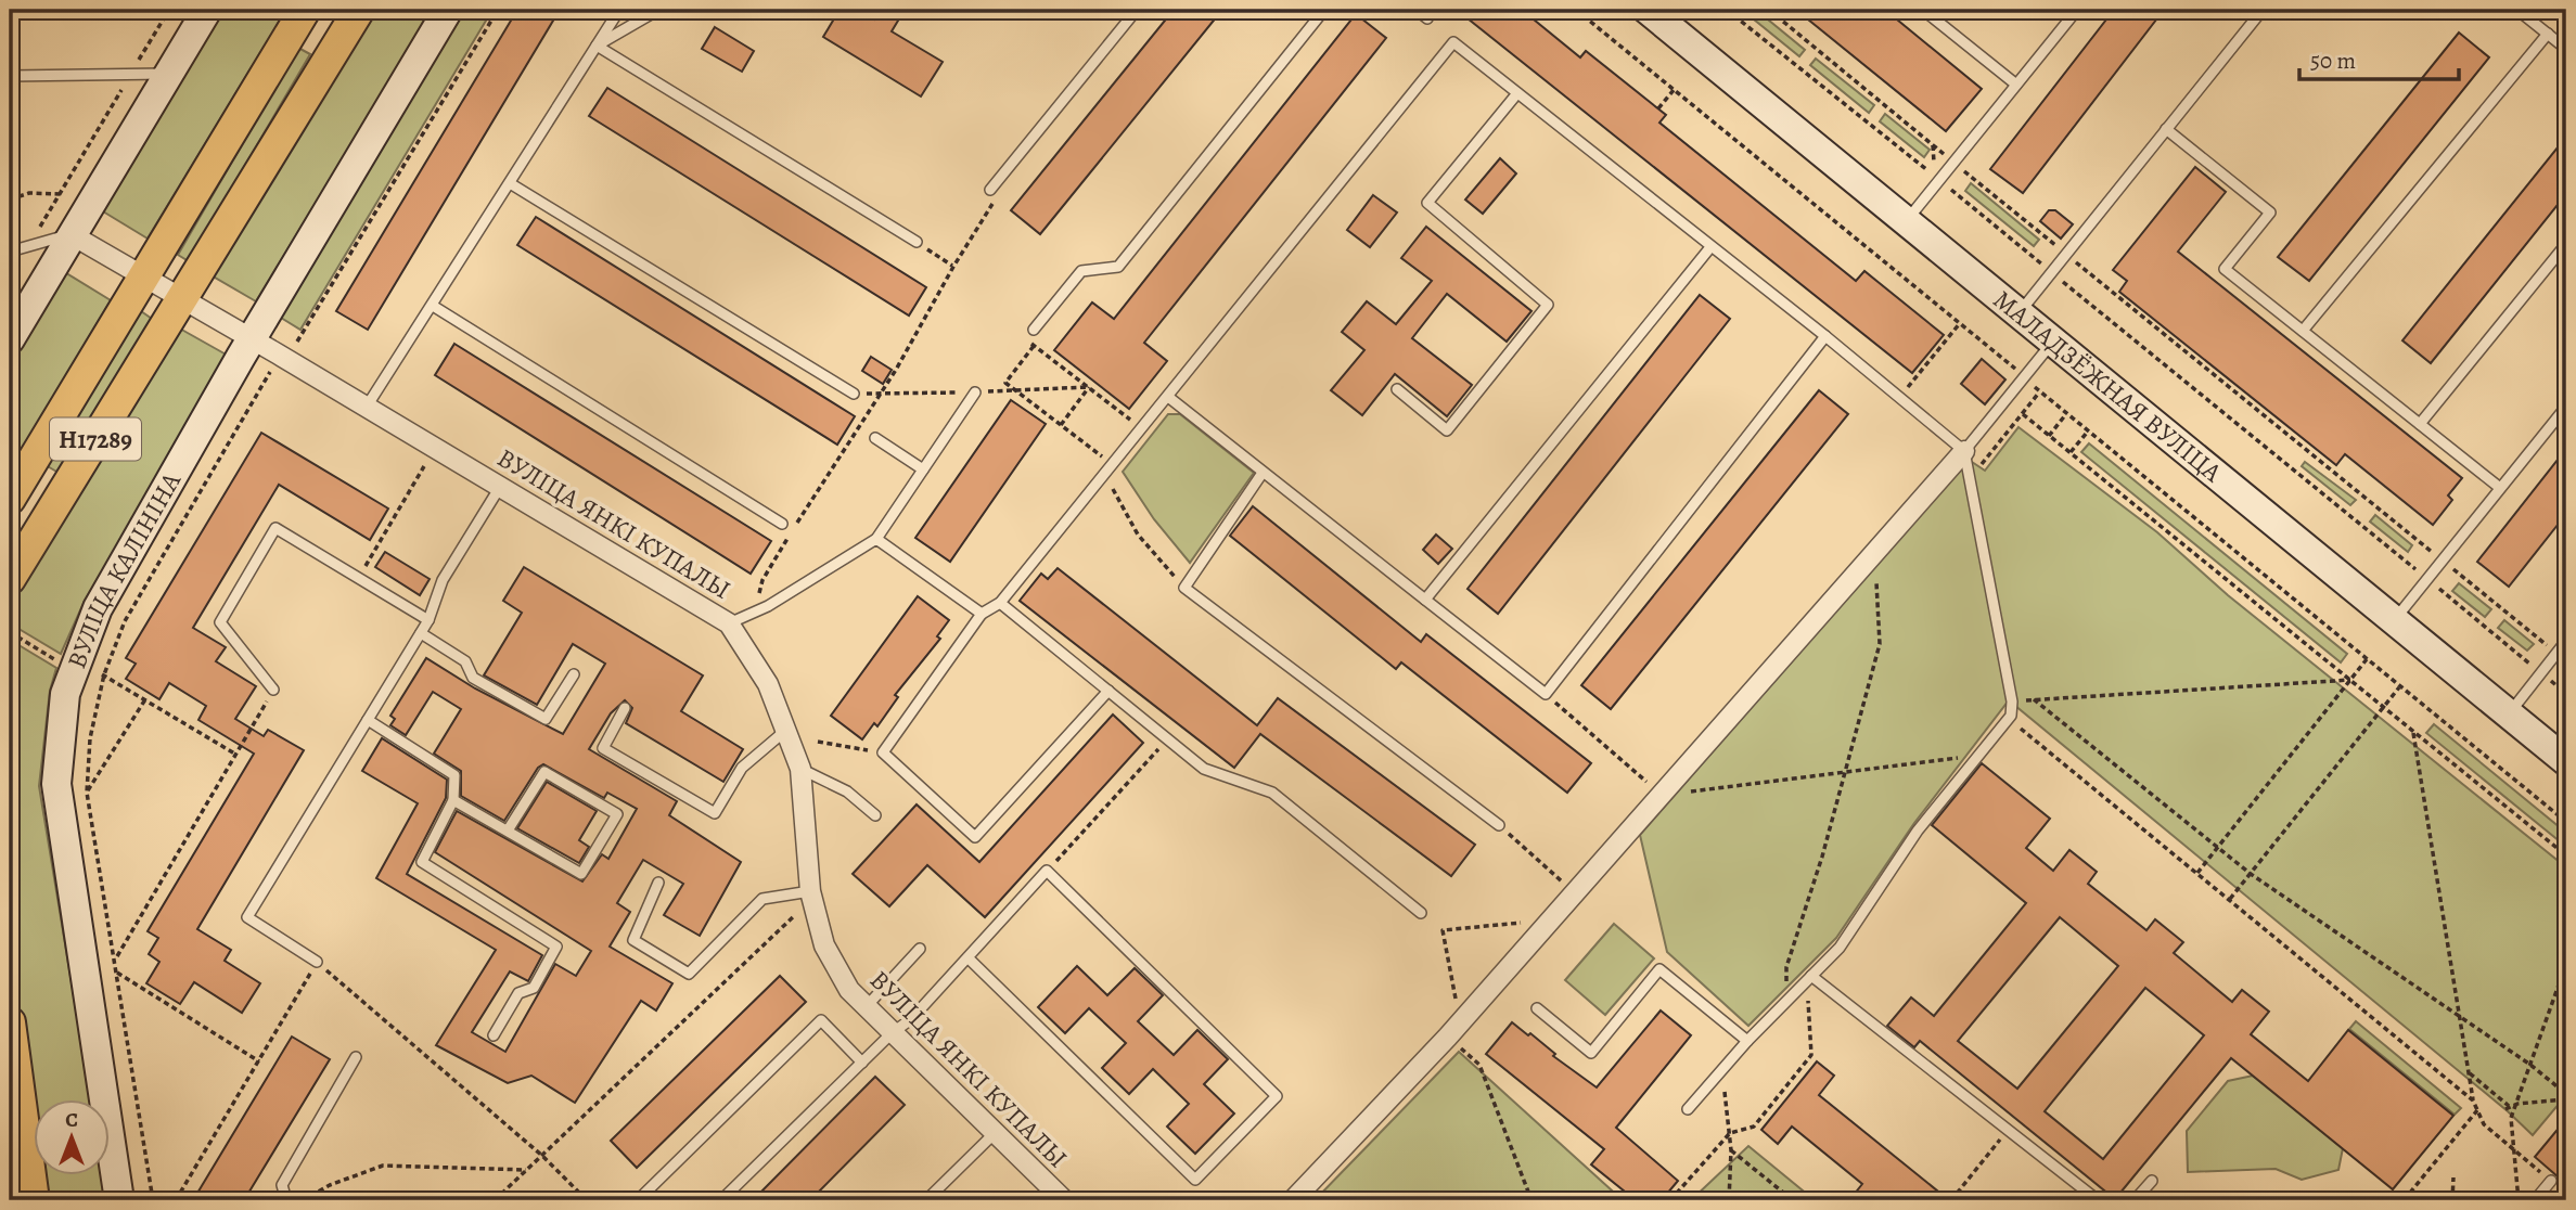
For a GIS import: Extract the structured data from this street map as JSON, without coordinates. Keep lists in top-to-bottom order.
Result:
{
  "streets": {
    "main road": ["Н17289"],
    "street": ["МАЛАДЗЁЖНАЯ ВУЛІЦА", "ВУЛІЦА ЯНКІ КУПАЛЫ", "ВУЛІЦА КАЛІНІНА"]
  },
  "crossings": [
    ["Н17289", "ВУЛІЦА ЯНКІ КУПАЛЫ"],
    ["ВУЛІЦА ЯНКІ КУПАЛЫ", "ВУЛІЦА КАЛІНІНА"]
  ],
  "scale_bar": "50 m",
  "north": "top"
}
